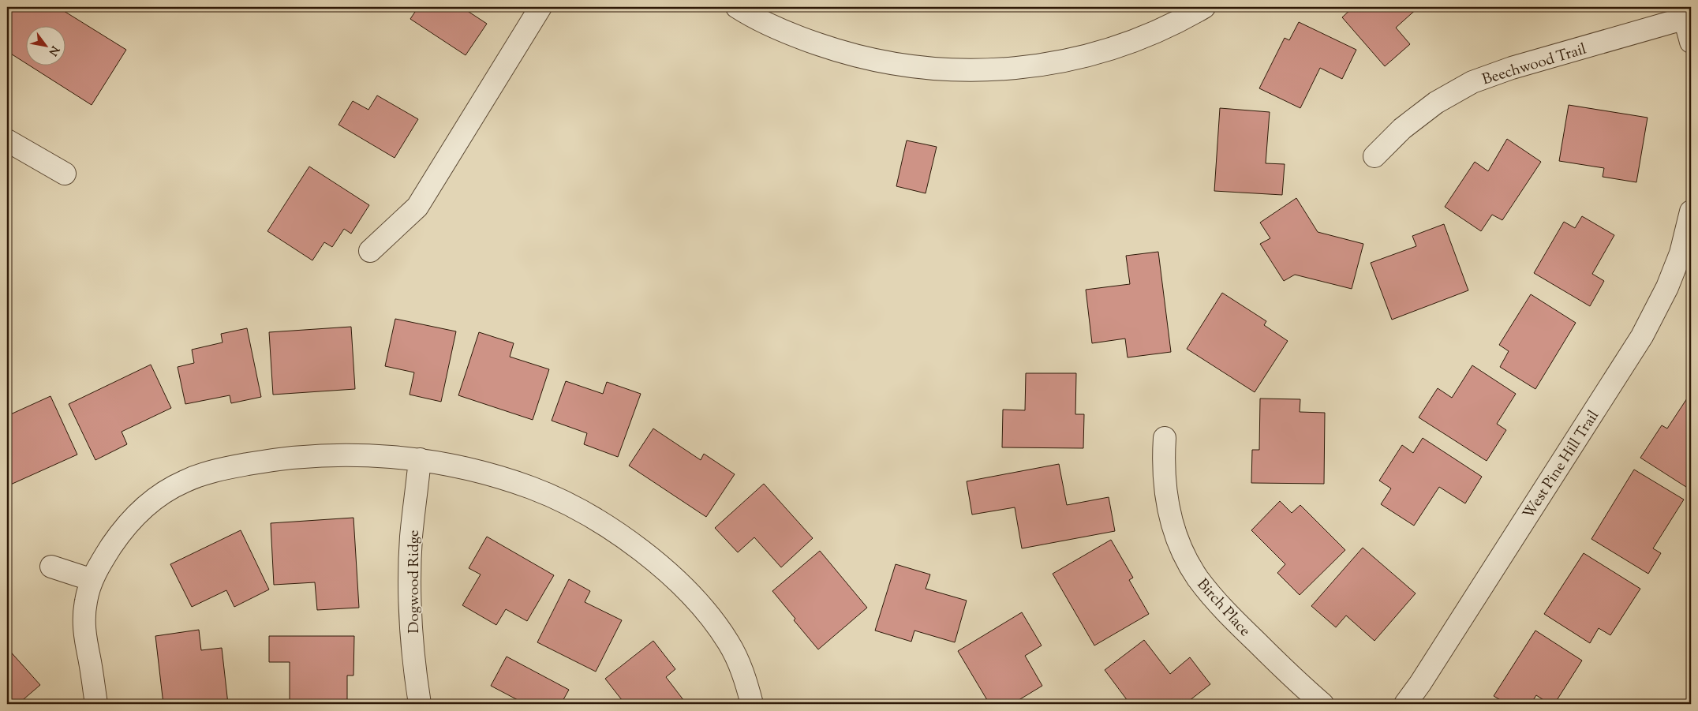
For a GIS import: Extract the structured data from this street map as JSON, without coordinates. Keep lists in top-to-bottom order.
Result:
{
  "streets": {
    "street": [
      "Beechwood Trail",
      "West Pine Hill Trail",
      "Dogwood Ridge",
      "Birch Place"
    ]
  },
  "north": "bottom right"
}
